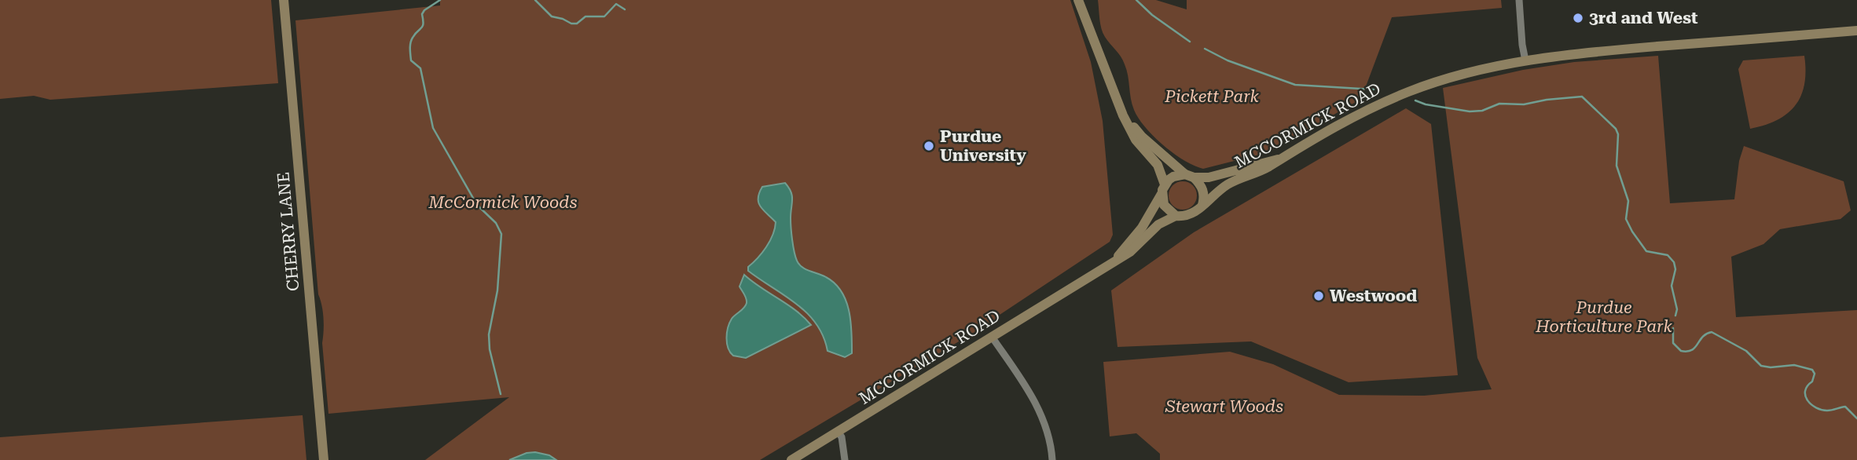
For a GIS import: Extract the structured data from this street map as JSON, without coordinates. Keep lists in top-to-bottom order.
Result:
{
  "streets": {
    "street": ["MCCORMICK ROAD", "CHERRY LANE"]
  },
  "parks": [
    "Pickett Park",
    "McCormick Woods",
    "Purdue Horticulture Park",
    "Stewart Woods"
  ],
  "places": ["3rd and West", "Purdue University", "Westwood"]
}
